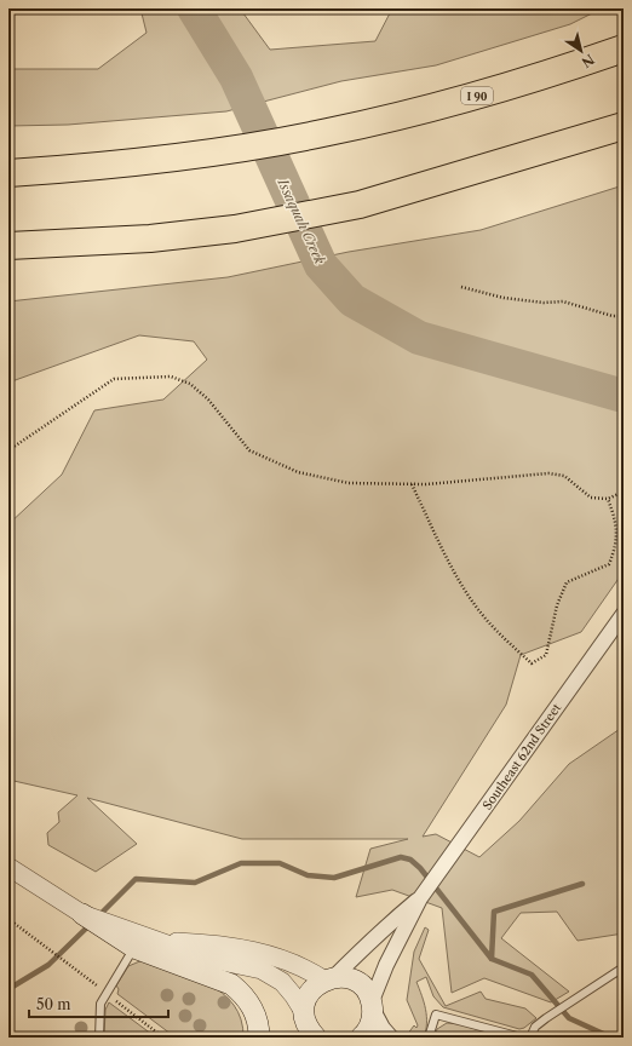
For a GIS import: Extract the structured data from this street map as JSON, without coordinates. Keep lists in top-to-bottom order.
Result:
{
  "streets": {
    "highway": ["I 90"],
    "street": ["Southeast 62nd Street"]
  },
  "water": ["Issaquah Creek"],
  "scale_bar": "50 m",
  "north": "bottom right"
}
